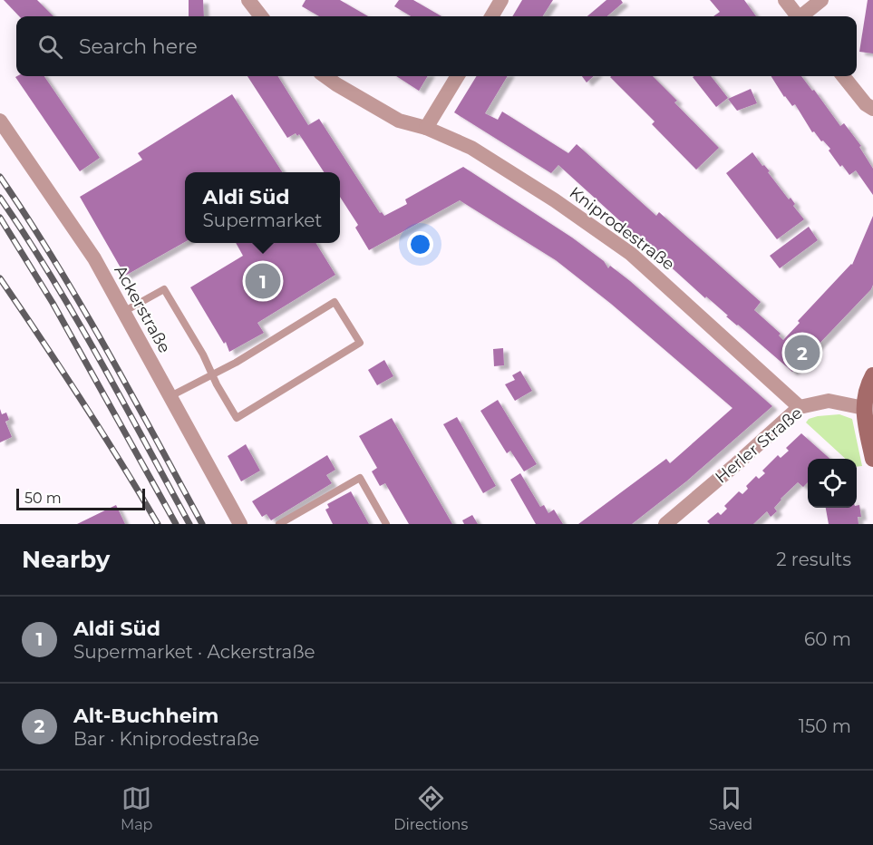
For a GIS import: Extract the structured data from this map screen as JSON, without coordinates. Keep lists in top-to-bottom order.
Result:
{
  "streets": {
    "street": ["Kniprodestraße", "Ackerstraße", "Herler Straße"]
  },
  "crossings": [
    ["Kniprodestraße", "Herler Straße"]
  ],
  "scale_bar": "50 m",
  "page": {
    "search": "Search here",
    "popup": ["Aldi Süd", "Supermarket"],
    "pins": ["1", "2"],
    "scale": "50 m",
    "heading": ["Nearby", "2 results"],
    "list": [
      {
        "mark": "1",
        "name": "Aldi Süd",
        "note": "Supermarket · Ackerstraße",
        "value": "60 m"
      },
      {
        "mark": "2",
        "name": "Alt-Buchheim",
        "note": "Bar · Kniprodestraße",
        "value": "150 m"
      }
    ],
    "nav": ["Map", "Directions", "Saved"]
  }
}
